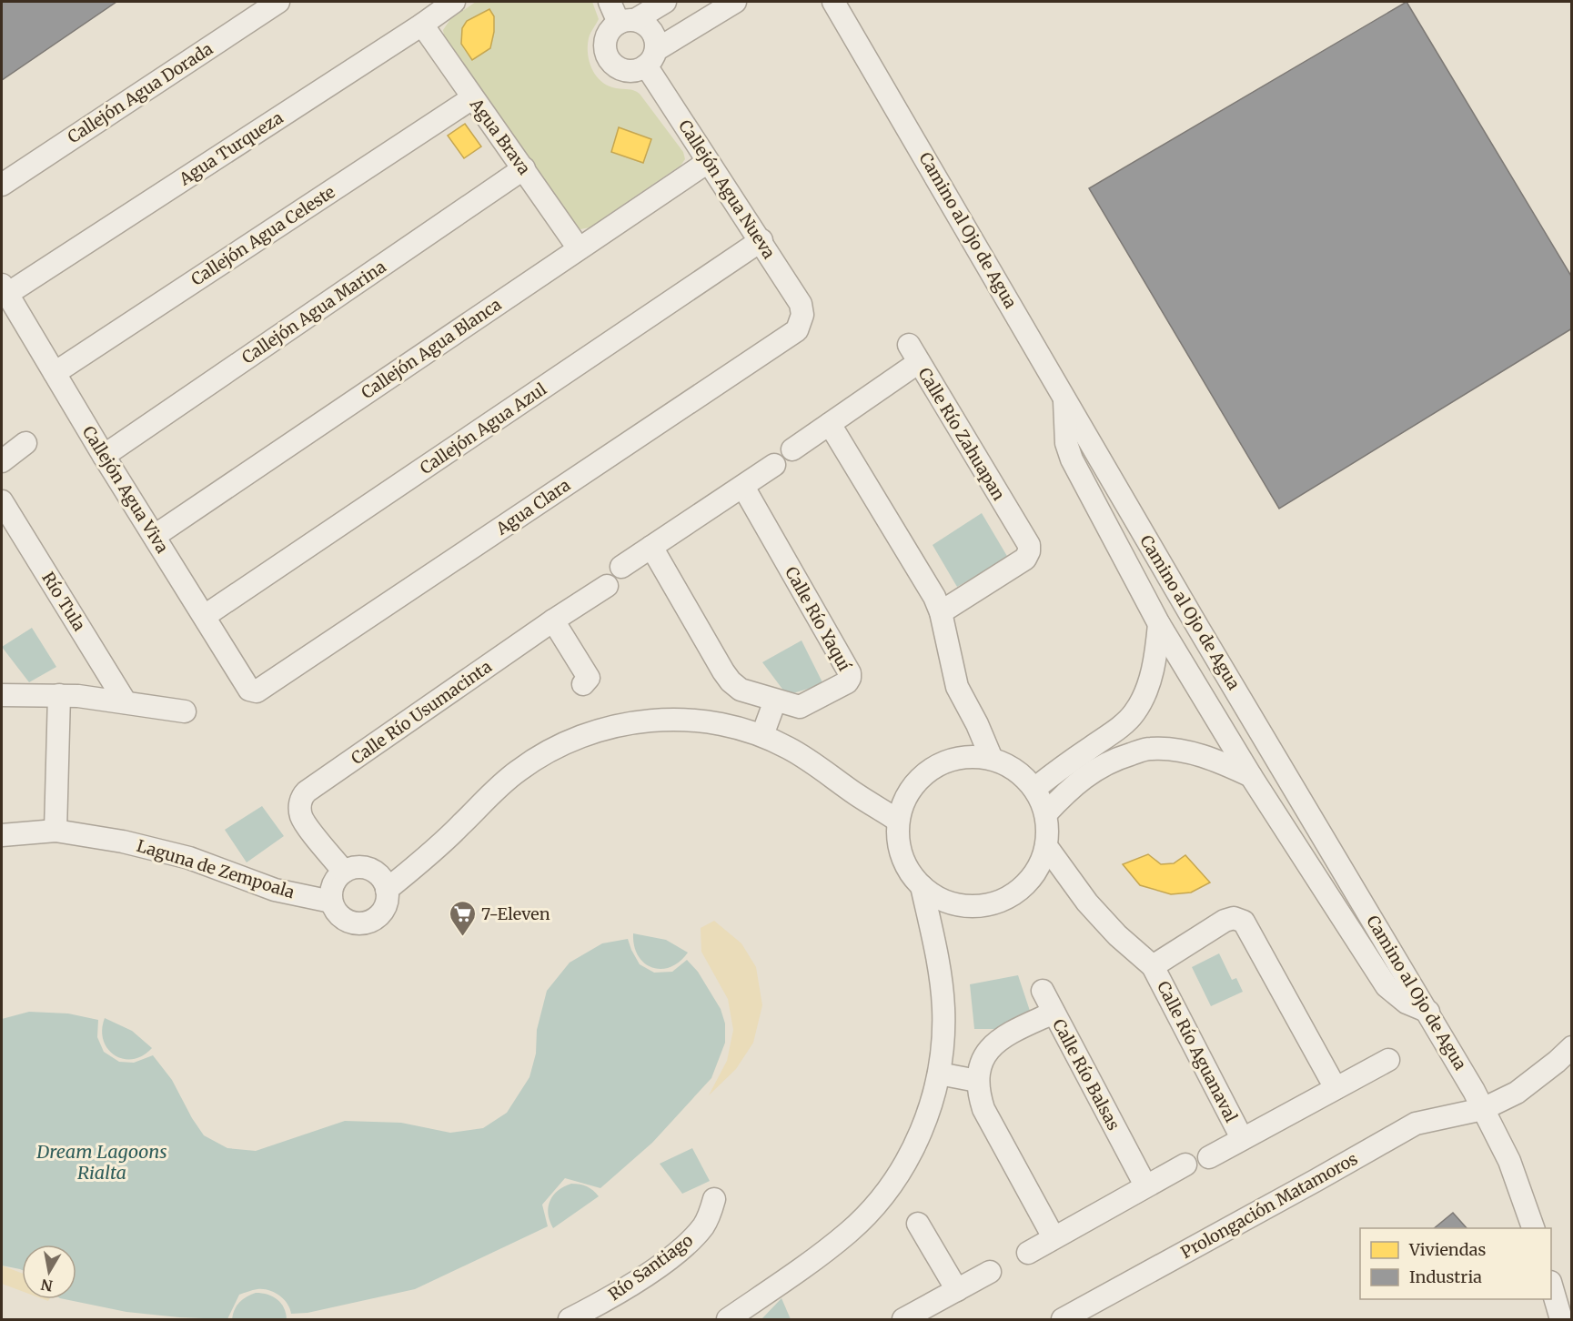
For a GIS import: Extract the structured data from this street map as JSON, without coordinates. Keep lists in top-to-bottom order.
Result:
{
  "streets": {
    "street": [
      "Callejón Agua Dorada",
      "Agua Brava",
      "Agua Turqueza",
      "Callejón Agua Nueva",
      "Camino al Ojo de Agua",
      "Callejón Agua Celeste",
      "Callejón Agua Marina",
      "Callejón Agua Blanca",
      "Callejón Agua Azul",
      "Calle Río Zahuapan",
      "Callejón Agua Viva",
      "Agua Clara",
      "Río Tula",
      "Calle Río Yaquí",
      "Calle Río Usumacinta",
      "Laguna de Zempoala",
      "Calle Río Aguanaval",
      "Calle Río Balsas",
      "Prolongación Matamoros",
      "Río Santiago"
    ]
  },
  "crossings": [
    ["Agua Brava", "Agua Turqueza"],
    ["Agua Brava", "Callejón Agua Celeste"],
    ["Agua Brava", "Callejón Agua Marina"],
    ["Agua Brava", "Callejón Agua Blanca"],
    ["Agua Turqueza", "Callejón Agua Viva"],
    ["Callejón Agua Nueva", "Callejón Agua Blanca"],
    ["Callejón Agua Nueva", "Callejón Agua Azul"],
    ["Callejón Agua Nueva", "Agua Clara"],
    ["Camino al Ojo de Agua", "Prolongación Matamoros"],
    ["Callejón Agua Celeste", "Callejón Agua Viva"],
    ["Callejón Agua Marina", "Callejón Agua Viva"],
    ["Callejón Agua Blanca", "Callejón Agua Viva"],
    ["Callejón Agua Azul", "Callejón Agua Viva"],
    ["Callejón Agua Viva", "Agua Clara"],
    ["Calle Río Usumacinta", "Laguna de Zempoala"]
  ],
  "water": ["Dream Lagoons Rialta"],
  "places": {
    "supermarket": ["7-Eleven"]
  },
  "legend": ["Viviendas", "Industria"],
  "north": "bottom"
}
